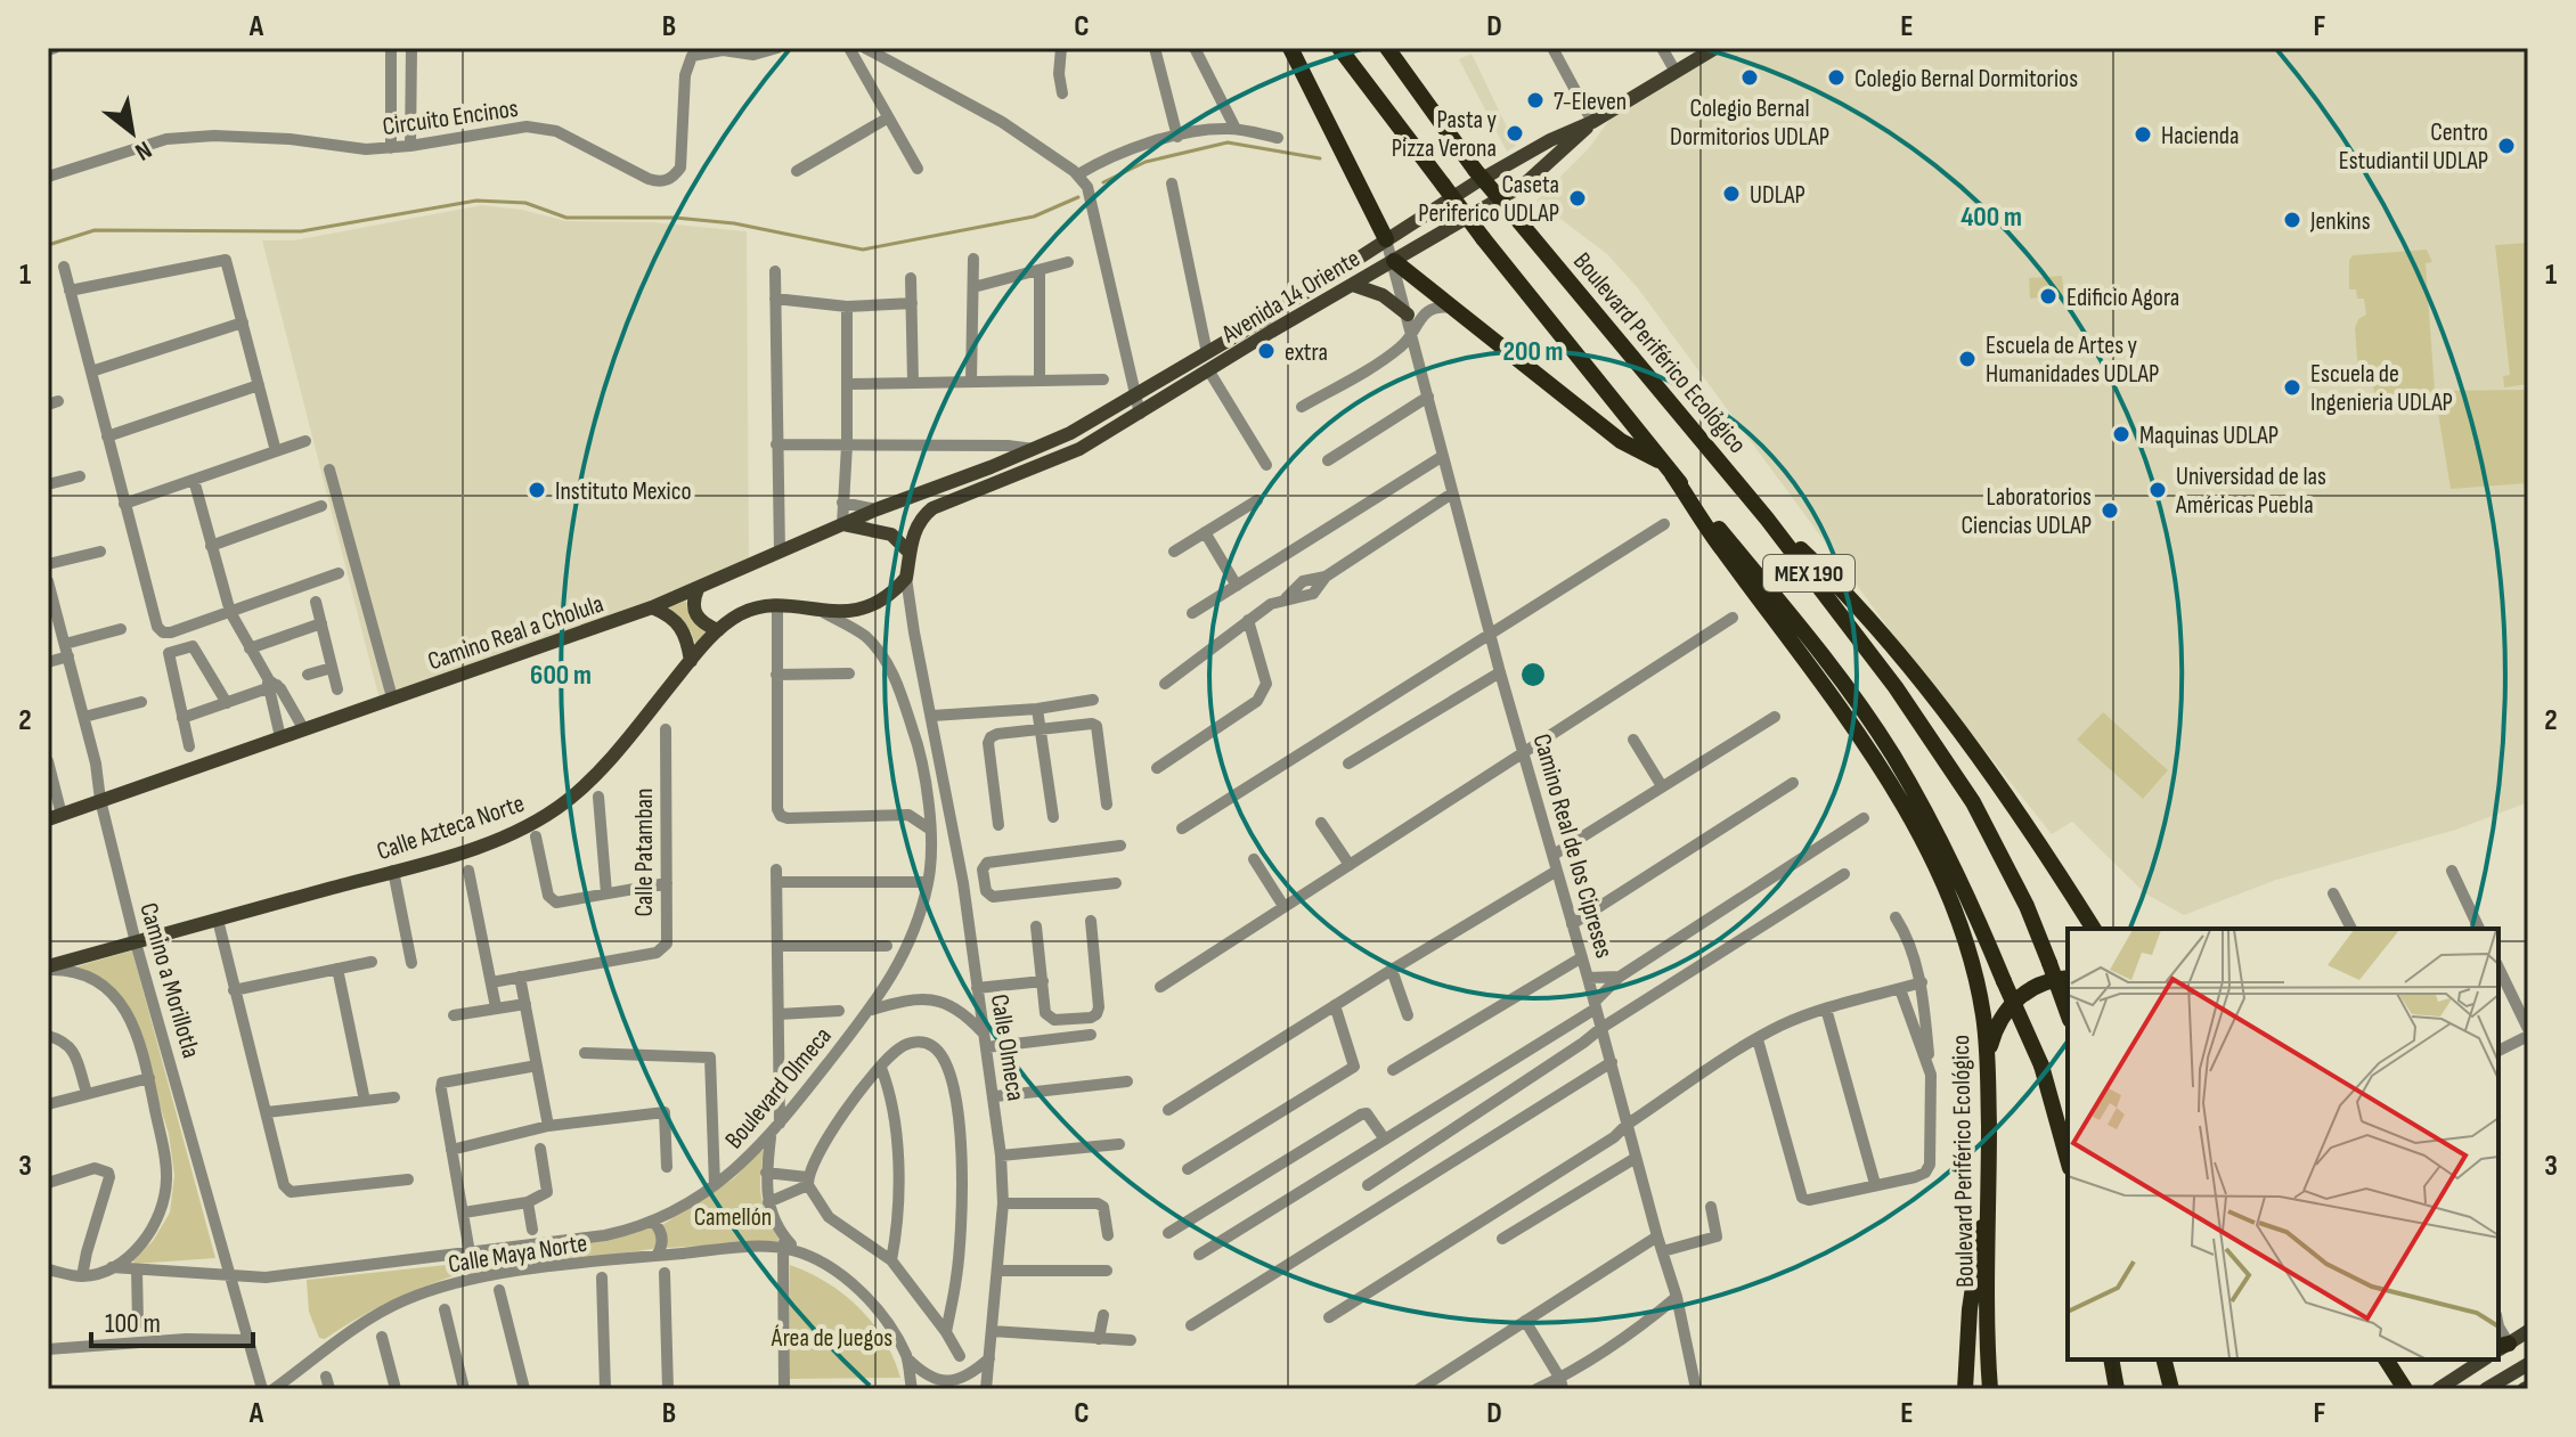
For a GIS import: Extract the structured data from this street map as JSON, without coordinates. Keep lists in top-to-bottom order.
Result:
{
  "streets": {
    "highway": ["Boulevard Periférico Ecológico", "MEX 190"],
    "main road": ["Avenida 14 Oriente", "Camino Real a Cholula", "Calle Azteca Norte"],
    "street": [
      "Circuito Encinos",
      "Camino Real de los Cipreses",
      "Calle Patamban",
      "Camino a Morillotla",
      "Calle Olmeca",
      "Boulevard Olmeca",
      "Calle Maya Norte"
    ]
  },
  "crossings": [
    ["Avenida 14 Oriente", "Camino Real a Cholula"],
    ["Avenida 14 Oriente", "Camino Real de los Cipreses"],
    ["Camino Real a Cholula", "Camino a Morillotla"],
    ["Calle Azteca Norte", "Camino a Morillotla"],
    ["Calle Azteca Norte", "Calle Olmeca"],
    ["Calle Azteca Norte", "Boulevard Olmeca"],
    ["Camino a Morillotla", "Boulevard Olmeca"]
  ],
  "parks": ["Camellón", "Área de Juegos"],
  "places": [
    "Colegio Bernal Dormitorios UDLAP",
    "Colegio Bernal Dormitorios",
    "7-Eleven",
    "Pasta y Pizza Verona",
    "Hacienda",
    "Centro Estudiantil UDLAP",
    "UDLAP",
    "Caseta Periferico UDLAP",
    "Jenkins",
    "Edificio Agora",
    "extra",
    "Escuela de Artes y Humanidades UDLAP",
    "Escuela de Ingenieria UDLAP",
    "Maquinas UDLAP",
    "Instituto Mexico",
    "Universidad de las Américas Puebla",
    "Laboratorios Ciencias UDLAP"
  ],
  "scale_bar": "100 m",
  "north": "bottom right",
  "grid": {
    "columns": [
      "A",
      "B",
      "C",
      "D",
      "E",
      "F"
    ],
    "rows": ["1", "2", "3"]
  },
  "rings": ["400 m", "200 m", "600 m"]
}
